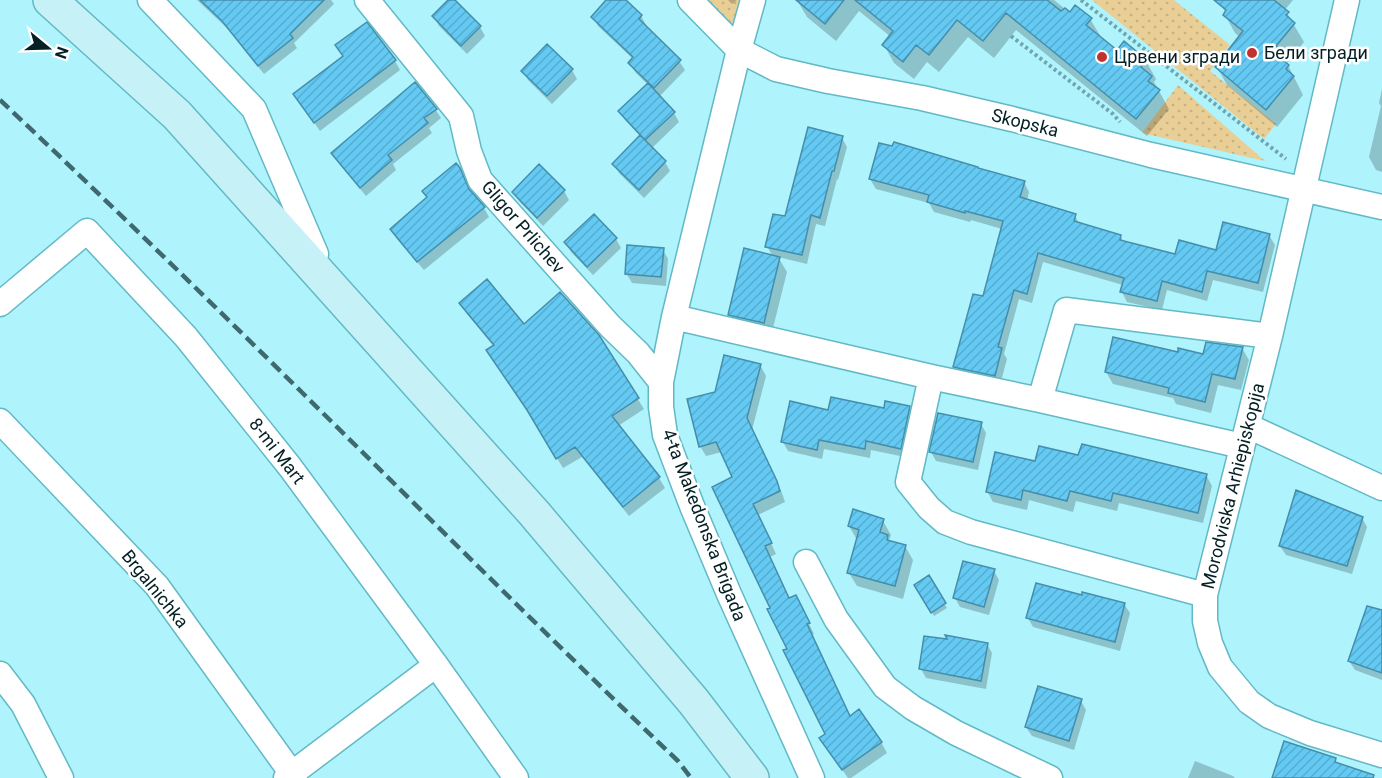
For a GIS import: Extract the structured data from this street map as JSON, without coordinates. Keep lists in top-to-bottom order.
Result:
{
  "streets": {
    "street": [
      "Skopska",
      "Gligor Prlichev",
      "8-mi Mart",
      "Morodviska Arhiepiskopija",
      "4-ta Makedonska Brigada",
      "Brgalnichka"
    ]
  },
  "crossings": [
    ["Skopska", "Morodviska Arhiepiskopija"],
    ["Skopska", "4-ta Makedonska Brigada"],
    ["Gligor Prlichev", "4-ta Makedonska Brigada"],
    ["8-mi Mart", "Brgalnichka"]
  ],
  "places": ["Бели згради", "Црвени згради"],
  "north": "right"
}
